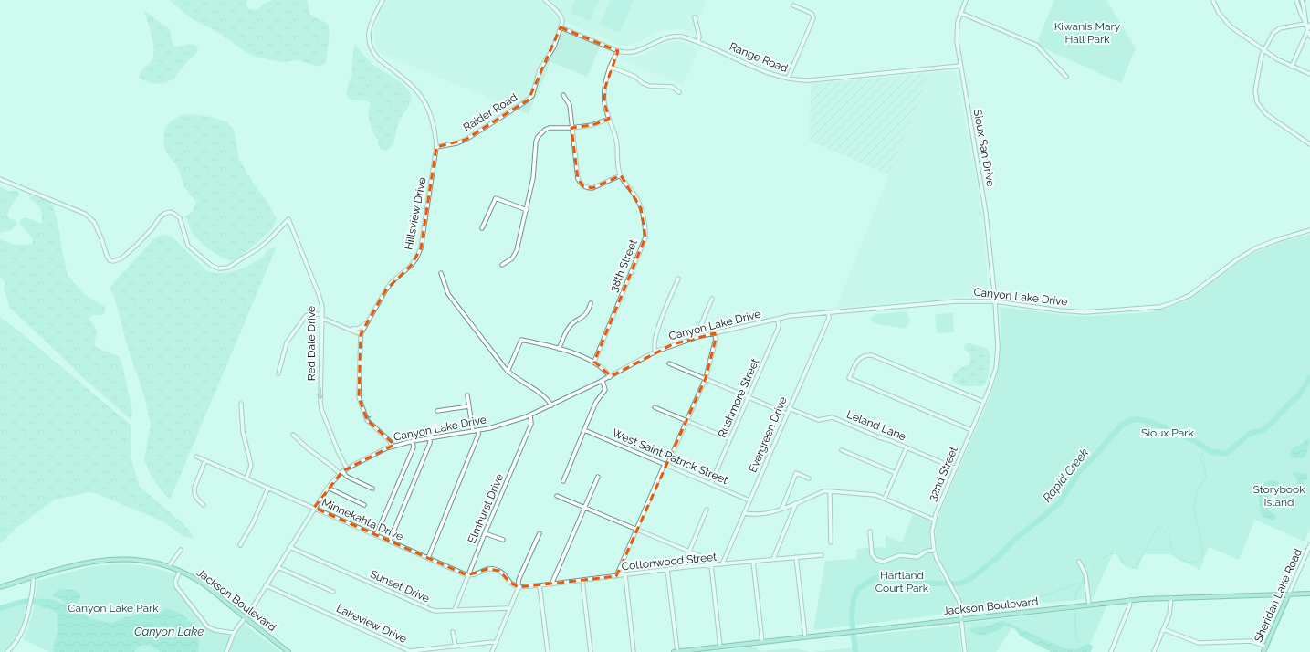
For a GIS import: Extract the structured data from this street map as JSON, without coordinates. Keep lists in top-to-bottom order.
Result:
{
  "streets": {
    "main road": ["Sheridan Lake Road", "Jackson Boulevard"],
    "street": [
      "Range Road",
      "Raider Road",
      "Sioux San Drive",
      "Hillsview Drive",
      "38th Street",
      "Canyon Lake Drive",
      "Red Dale Drive",
      "Rushmore Street",
      "Leland Lane",
      "Evergreen Drive",
      "West Saint Patrick Street",
      "32nd Street",
      "Elmhurst Drive",
      "Minnekahta Drive",
      "Cottonwood Street",
      "Sunset Drive",
      "Lakeview Drive"
    ]
  },
  "crossings": [
    ["Range Road", "Raider Road"],
    ["Range Road", "Sioux San Drive"],
    ["Range Road", "38th Street"],
    ["Raider Road", "Hillsview Drive"],
    ["Sioux San Drive", "Canyon Lake Drive"],
    ["Sioux San Drive", "32nd Street"],
    ["Hillsview Drive", "Canyon Lake Drive"],
    ["Canyon Lake Drive", "Red Dale Drive"],
    ["Canyon Lake Drive", "Rushmore Street"],
    ["Canyon Lake Drive", "Evergreen Drive"],
    ["Canyon Lake Drive", "32nd Street"],
    ["Canyon Lake Drive", "Elmhurst Drive"],
    ["Canyon Lake Drive", "Minnekahta Drive"],
    ["Canyon Lake Drive", "Sunset Drive"],
    ["Canyon Lake Drive", "Jackson Boulevard"],
    ["Canyon Lake Drive", "Lakeview Drive"],
    ["Rushmore Street", "West Saint Patrick Street"],
    ["Leland Lane", "Evergreen Drive"],
    ["Leland Lane", "32nd Street"],
    ["Evergreen Drive", "West Saint Patrick Street"],
    ["Evergreen Drive", "Cottonwood Street"],
    ["32nd Street", "Jackson Boulevard"],
    ["Elmhurst Drive", "Minnekahta Drive"],
    ["Elmhurst Drive", "Sunset Drive"],
    ["Sheridan Lake Road", "Jackson Boulevard"]
  ],
  "water": ["Rapid Creek", "Canyon Lake"],
  "parks": [
    "Kiwanis Mary Hall Park",
    "Sioux Park",
    "Storybook Island",
    "Hartland Court Park",
    "Canyon Lake Park"
  ]
}
